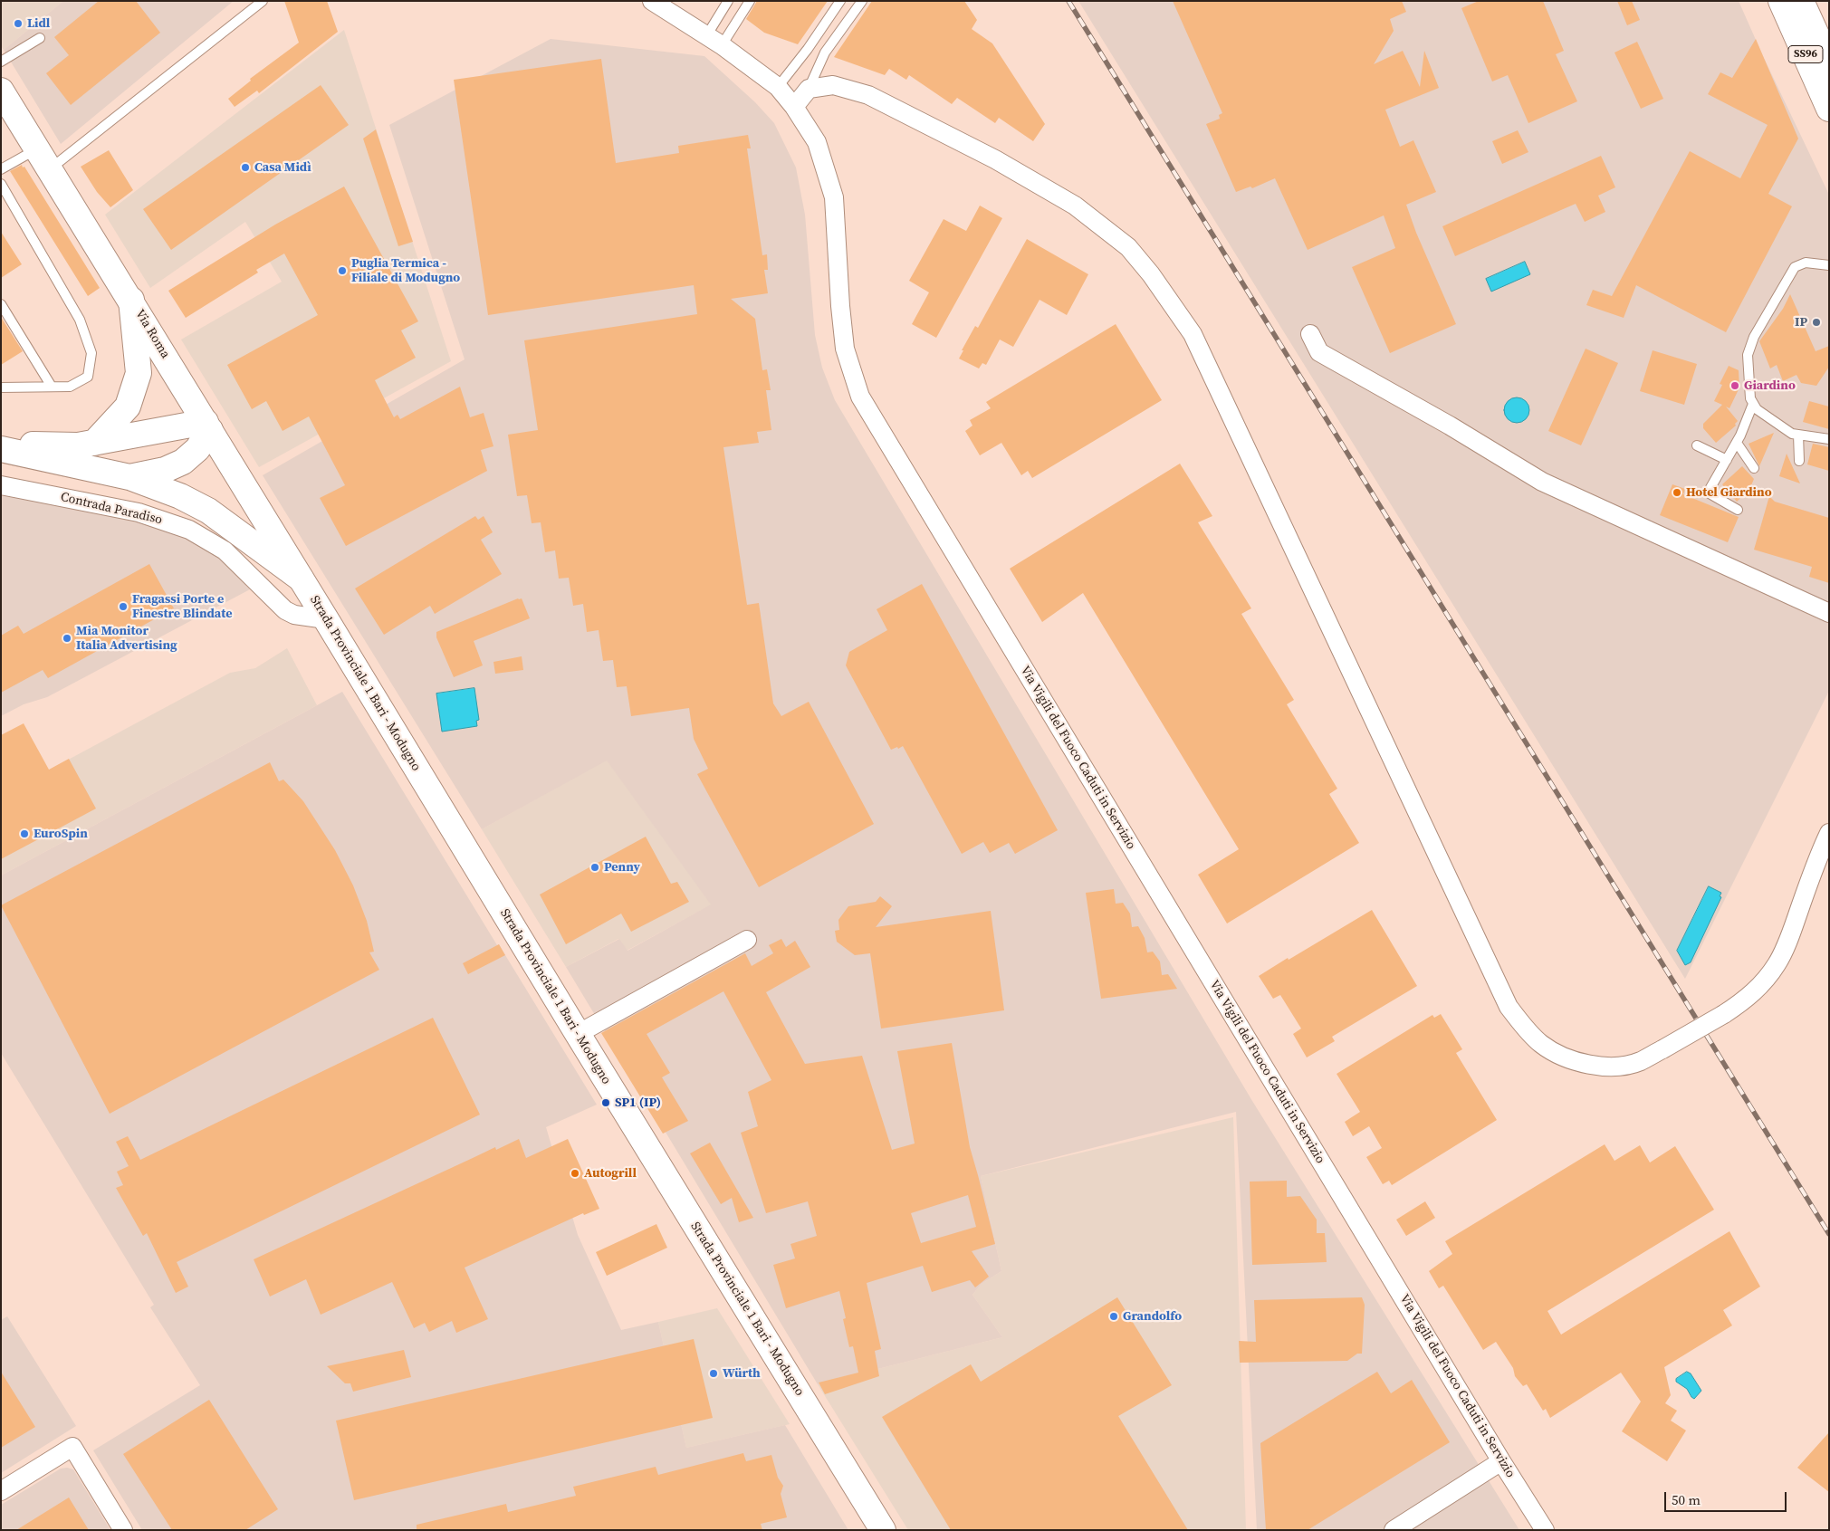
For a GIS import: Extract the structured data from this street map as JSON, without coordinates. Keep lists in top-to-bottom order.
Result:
{
  "streets": {
    "main road": ["SS96", "Via Roma", "Strada Provinciale 1 Bari - Modugno"],
    "street": ["Contrada Paradiso", "Via Vigili del Fuoco Caduti in Servizio"]
  },
  "crossings": [
    ["Via Roma", "Strada Provinciale 1 Bari - Modugno"],
    ["Contrada Paradiso", "Strada Provinciale 1 Bari - Modugno"]
  ],
  "places": [
    "Lidl",
    "Casa Midì",
    "Puglia Termica - Filiale di Modugno",
    "IP",
    "Giardino",
    "Hotel Giardino",
    "Fragassi Porte e Finestre Blindate",
    "Mia Monitor Italia Advertising",
    "EuroSpin",
    "Penny",
    "SP1 (IP)",
    "Autogrill",
    "Grandolfo",
    "Würth"
  ],
  "scale_bar": "50 m"
}
